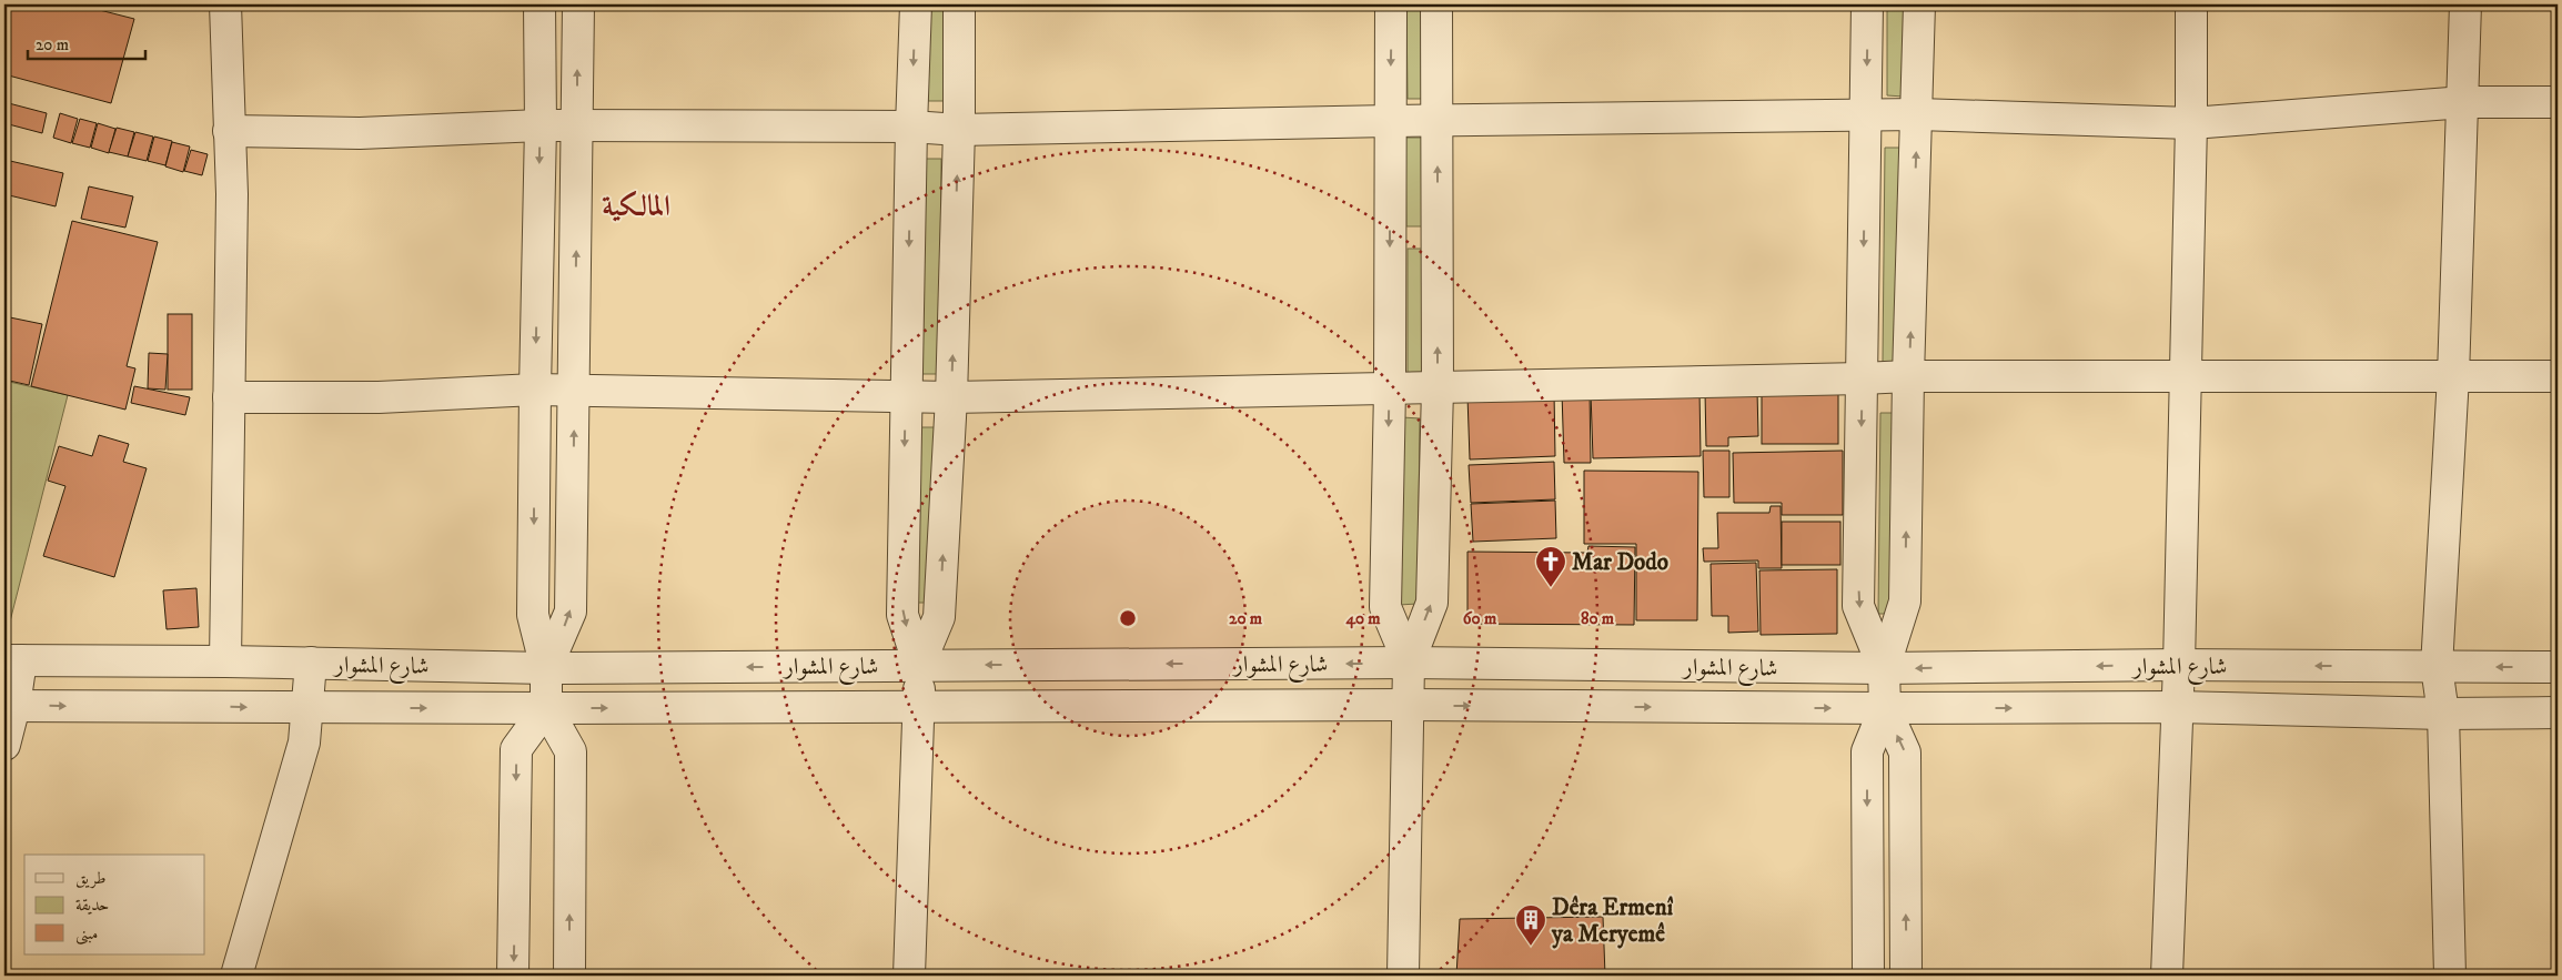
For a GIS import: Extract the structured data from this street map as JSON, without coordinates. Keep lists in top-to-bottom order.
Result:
{
  "streets": {
    "street": ["شارع المشوار"]
  },
  "districts": ["المالكية"],
  "places": {
    "church": ["Mar Dodo"],
    "building": ["Dêra Ermenî ya Meryemê"]
  },
  "legend": ["طريق", "حديقة", "مبنى"],
  "scale_bar": "20 m",
  "rings": [
    "20 m",
    "40 m",
    "60 m",
    "80 m"
  ]
}
